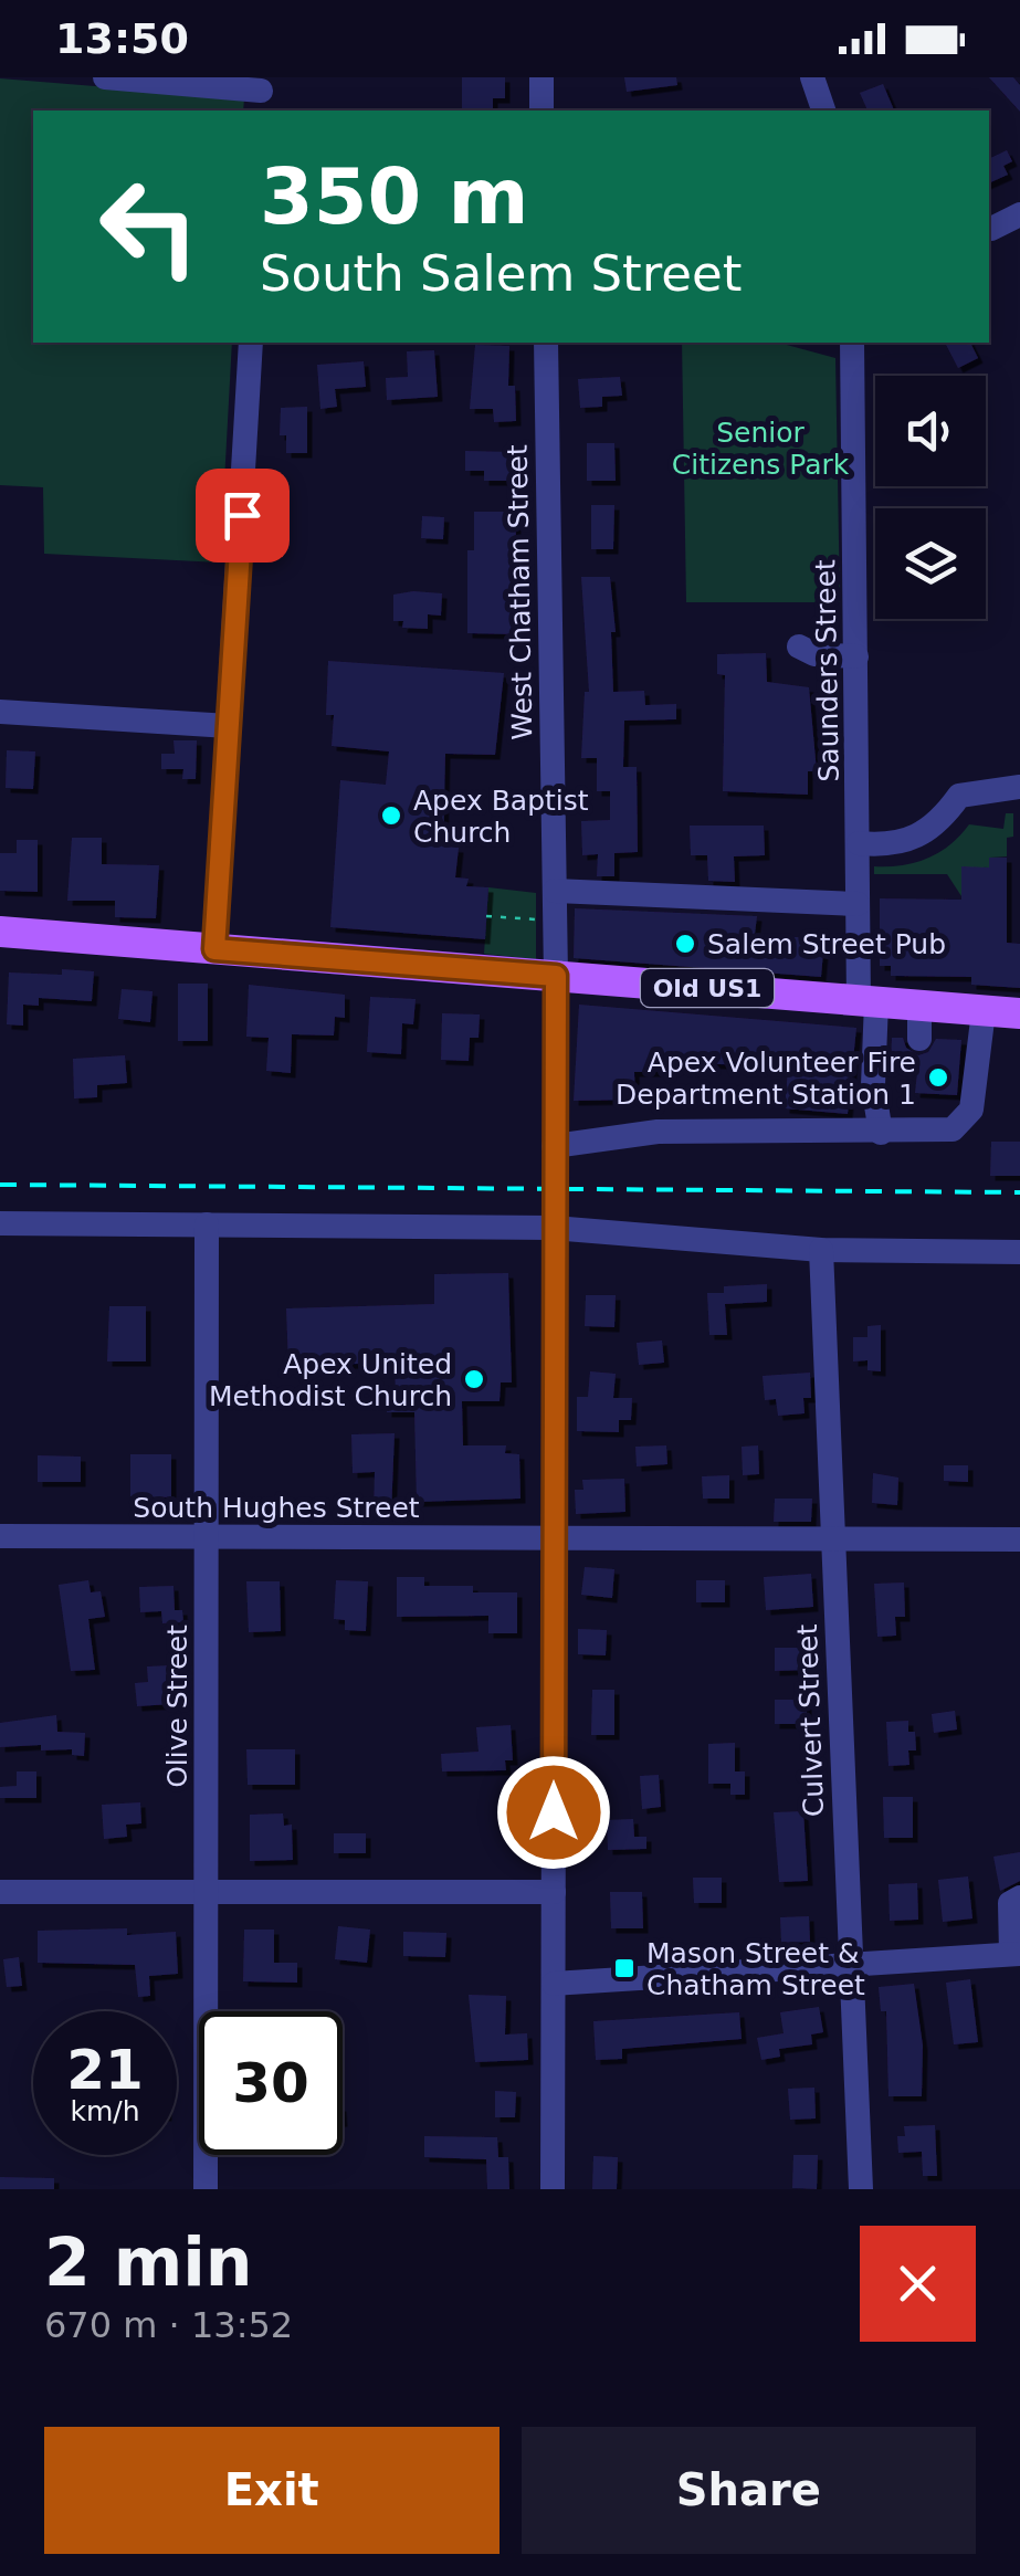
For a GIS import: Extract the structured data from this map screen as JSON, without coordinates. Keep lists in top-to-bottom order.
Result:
{
  "streets": {
    "main road": ["Old US1"],
    "street": [
      "West Chatham Street",
      "Saunders Street",
      "South Hughes Street",
      "Olive Street",
      "Culvert Street"
    ]
  },
  "crossings": [
    ["West Chatham Street", "Old US1"],
    ["West Chatham Street", "South Hughes Street"],
    ["Saunders Street", "Old US1"],
    ["South Hughes Street", "Olive Street"],
    ["South Hughes Street", "Culvert Street"]
  ],
  "parks": ["Senior Citizens Park"],
  "places": {
    "other": [
      "Apex Baptist Church",
      "Salem Street Pub",
      "Apex Volunteer Fire Department Station 1",
      "Apex United Methodist Church"
    ],
    "transit": ["Mason Street & Chatham Street"]
  },
  "page": {
    "status": "13:50",
    "turn": ["350 m", "South Salem Street"],
    "speed": "21 km/h",
    "limit": "30",
    "heading": ["2 min", "670 m · 13:52"],
    "buttons": ["Exit", "Share"]
  }
}
